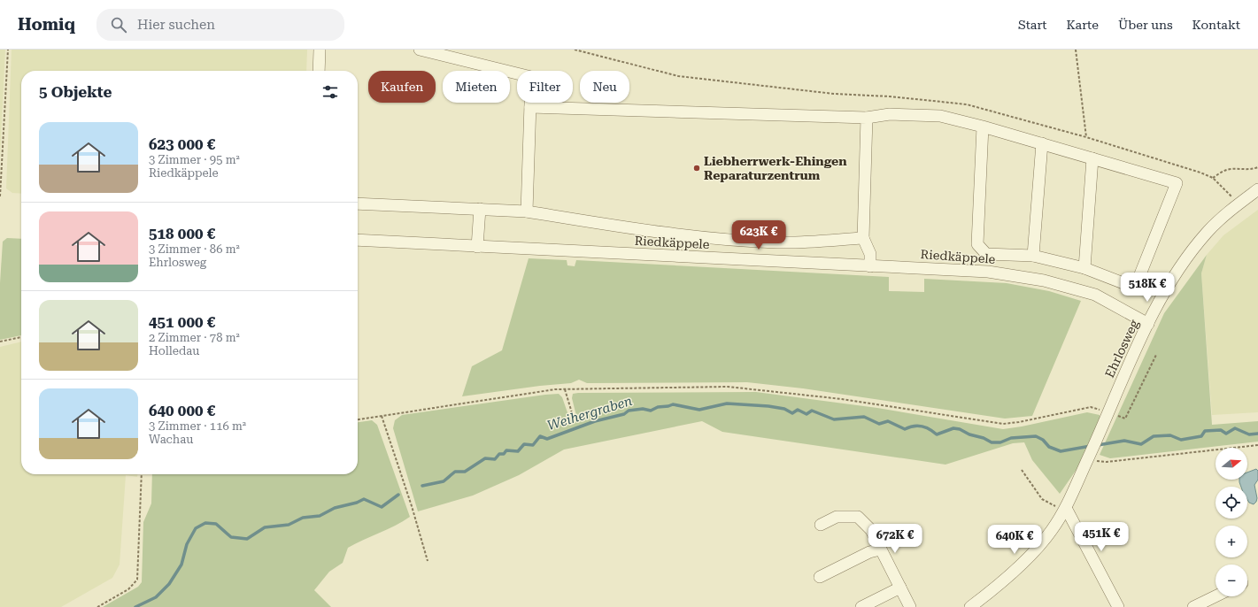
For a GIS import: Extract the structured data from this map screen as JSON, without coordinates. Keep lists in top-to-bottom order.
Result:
{
  "streets": {
    "street": ["Riedkäppele", "Ehrlosweg"]
  },
  "crossings": [
    ["Riedkäppele", "Ehrlosweg"]
  ],
  "water": ["Weihergraben"],
  "places": ["Liebherrwerk-Ehingen Reparaturzentrum"],
  "north": "right",
  "page": {
    "header": "Homiq",
    "search": "Hier suchen",
    "nav": [
      "Start",
      "Karte",
      "Über uns",
      "Kontakt"
    ],
    "chip": [
      "Kaufen",
      "Mieten",
      "Filter",
      "Neu"
    ],
    "heading": "5 Objekte",
    "list": [
      {
        "name": "623 000 €",
        "note": "3 Zimmer · 95 m² · Riedkäppele"
      },
      {
        "name": "518 000 €",
        "note": "3 Zimmer · 86 m² · Ehrlosweg"
      },
      {
        "name": "451 000 €",
        "note": "2 Zimmer · 78 m² · Holledau"
      },
      {
        "name": "640 000 €",
        "note": "3 Zimmer · 116 m² · Wachau"
      }
    ],
    "price": [
      "623K €",
      "518K €",
      "451K €",
      "672K €",
      "640K €"
    ],
    "map_buttons": ["+", "−"]
  }
}
